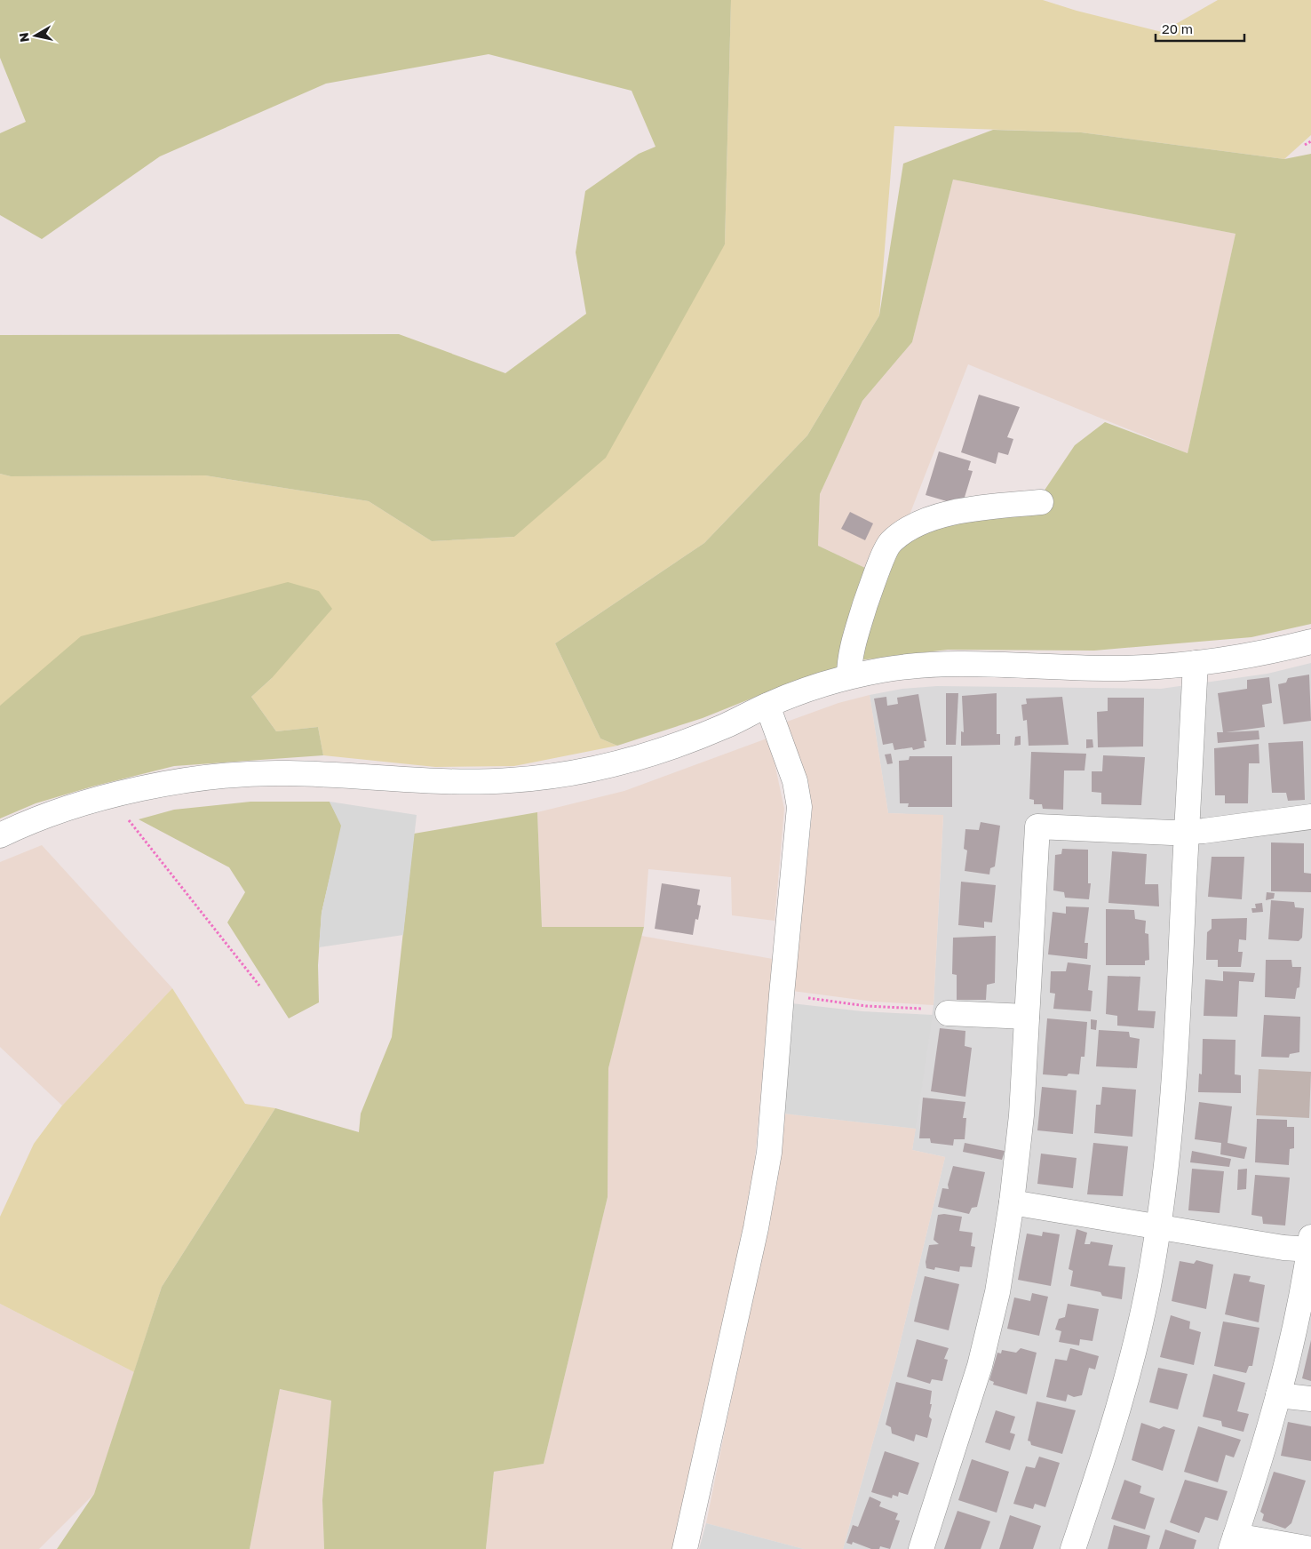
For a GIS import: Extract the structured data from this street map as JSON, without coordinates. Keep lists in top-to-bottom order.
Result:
{
  "scale_bar": "20 m",
  "north": "left"
}
